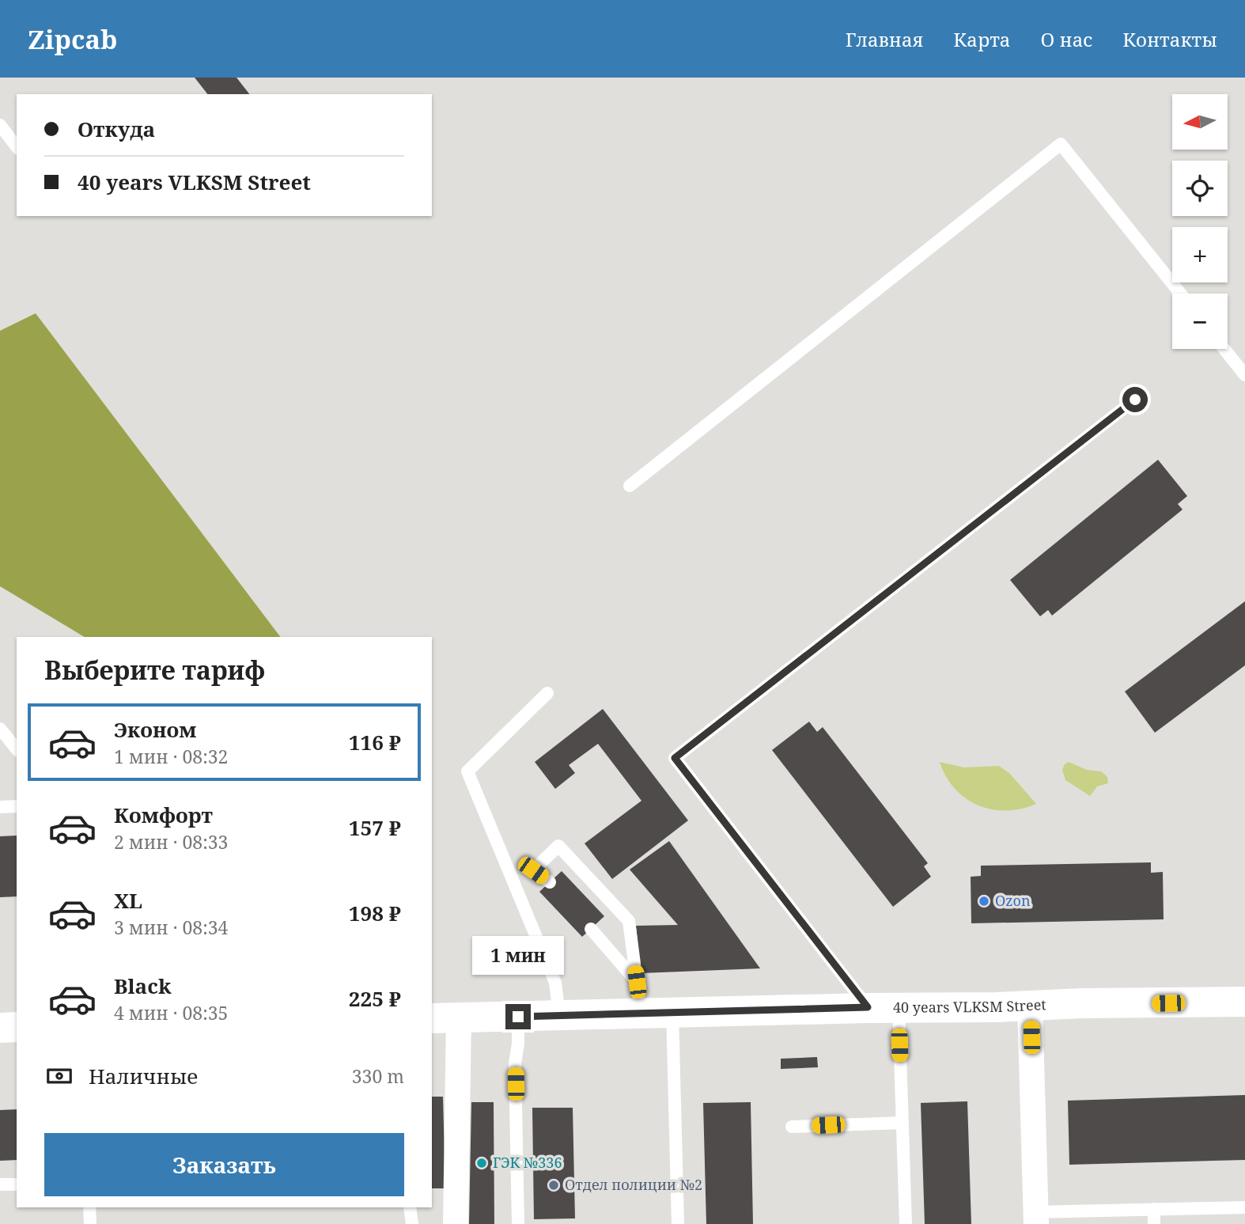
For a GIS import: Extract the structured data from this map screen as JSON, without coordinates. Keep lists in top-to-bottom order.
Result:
{
  "streets": {
    "main road": ["40 years VLKSM Street"]
  },
  "places": ["Ozon", "ГЭК №336", "Отдел полиции №2"],
  "north": "left",
  "page": {
    "header": "Zipcab",
    "nav": [
      "Главная",
      "Карта",
      "О нас",
      "Контакты"
    ],
    "map_buttons": ["+", "−"],
    "banner": ["Откуда", "40 years VLKSM Street"],
    "heading": "Выберите тариф",
    "list": [
      {
        "name": "Эконом",
        "note": "1 мин · 08:32",
        "value": "116 ₽"
      },
      {
        "name": "Комфорт",
        "note": "2 мин · 08:33",
        "value": "157 ₽"
      },
      {
        "name": "XL",
        "note": "3 мин · 08:34",
        "value": "198 ₽"
      },
      {
        "name": "Black",
        "note": "4 мин · 08:35",
        "value": "225 ₽"
      }
    ],
    "bubble": "1 мин",
    "pay": ["Наличные", "330 m"],
    "buttons": "Заказать"
  }
}
